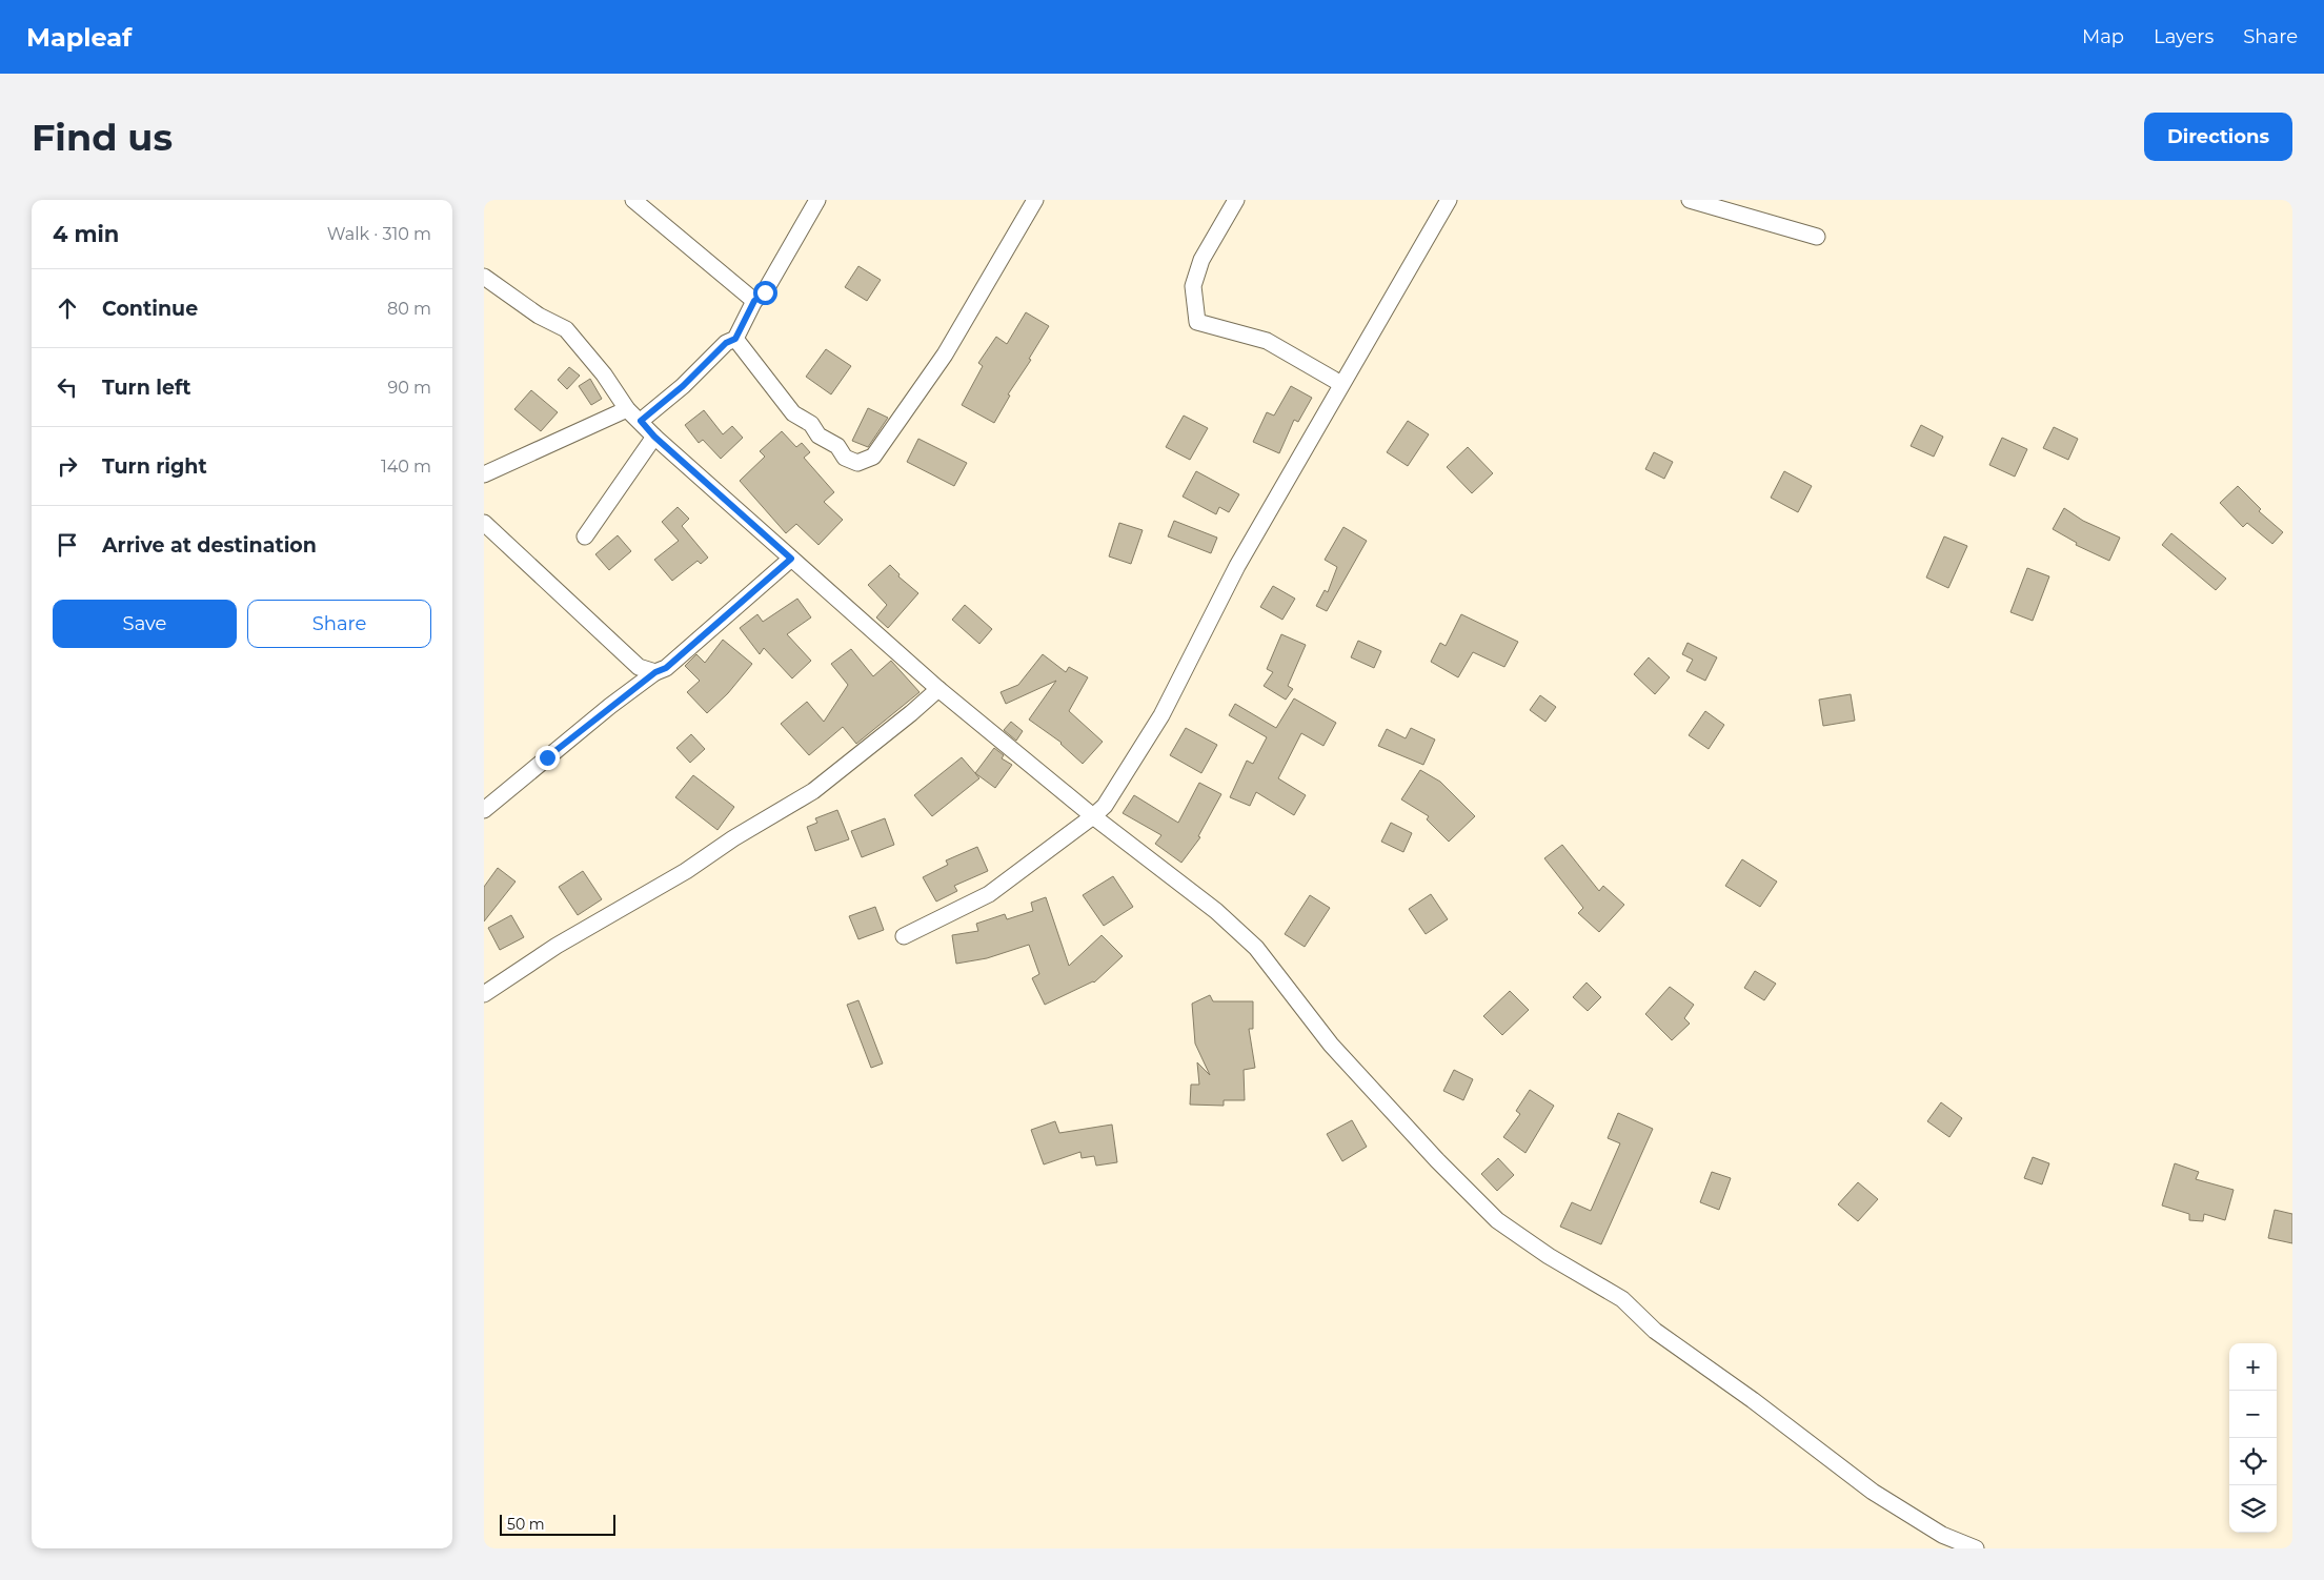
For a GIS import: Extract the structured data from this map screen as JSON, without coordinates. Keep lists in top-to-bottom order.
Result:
{
  "scale_bar": "50 m",
  "page": {
    "header": "Mapleaf",
    "nav": ["Map", "Layers", "Share"],
    "buttons": [
      "Directions",
      ["Save", "Share"]
    ],
    "title": "Find us",
    "heading": ["4 min", "Walk · 310 m"],
    "list": [
      ["Continue", "80 m"],
      ["Turn left", "90 m"],
      ["Turn right", "140 m"],
      "Arrive at destination"
    ],
    "map_buttons": ["+", "−"],
    "scale": "50 m"
  }
}
